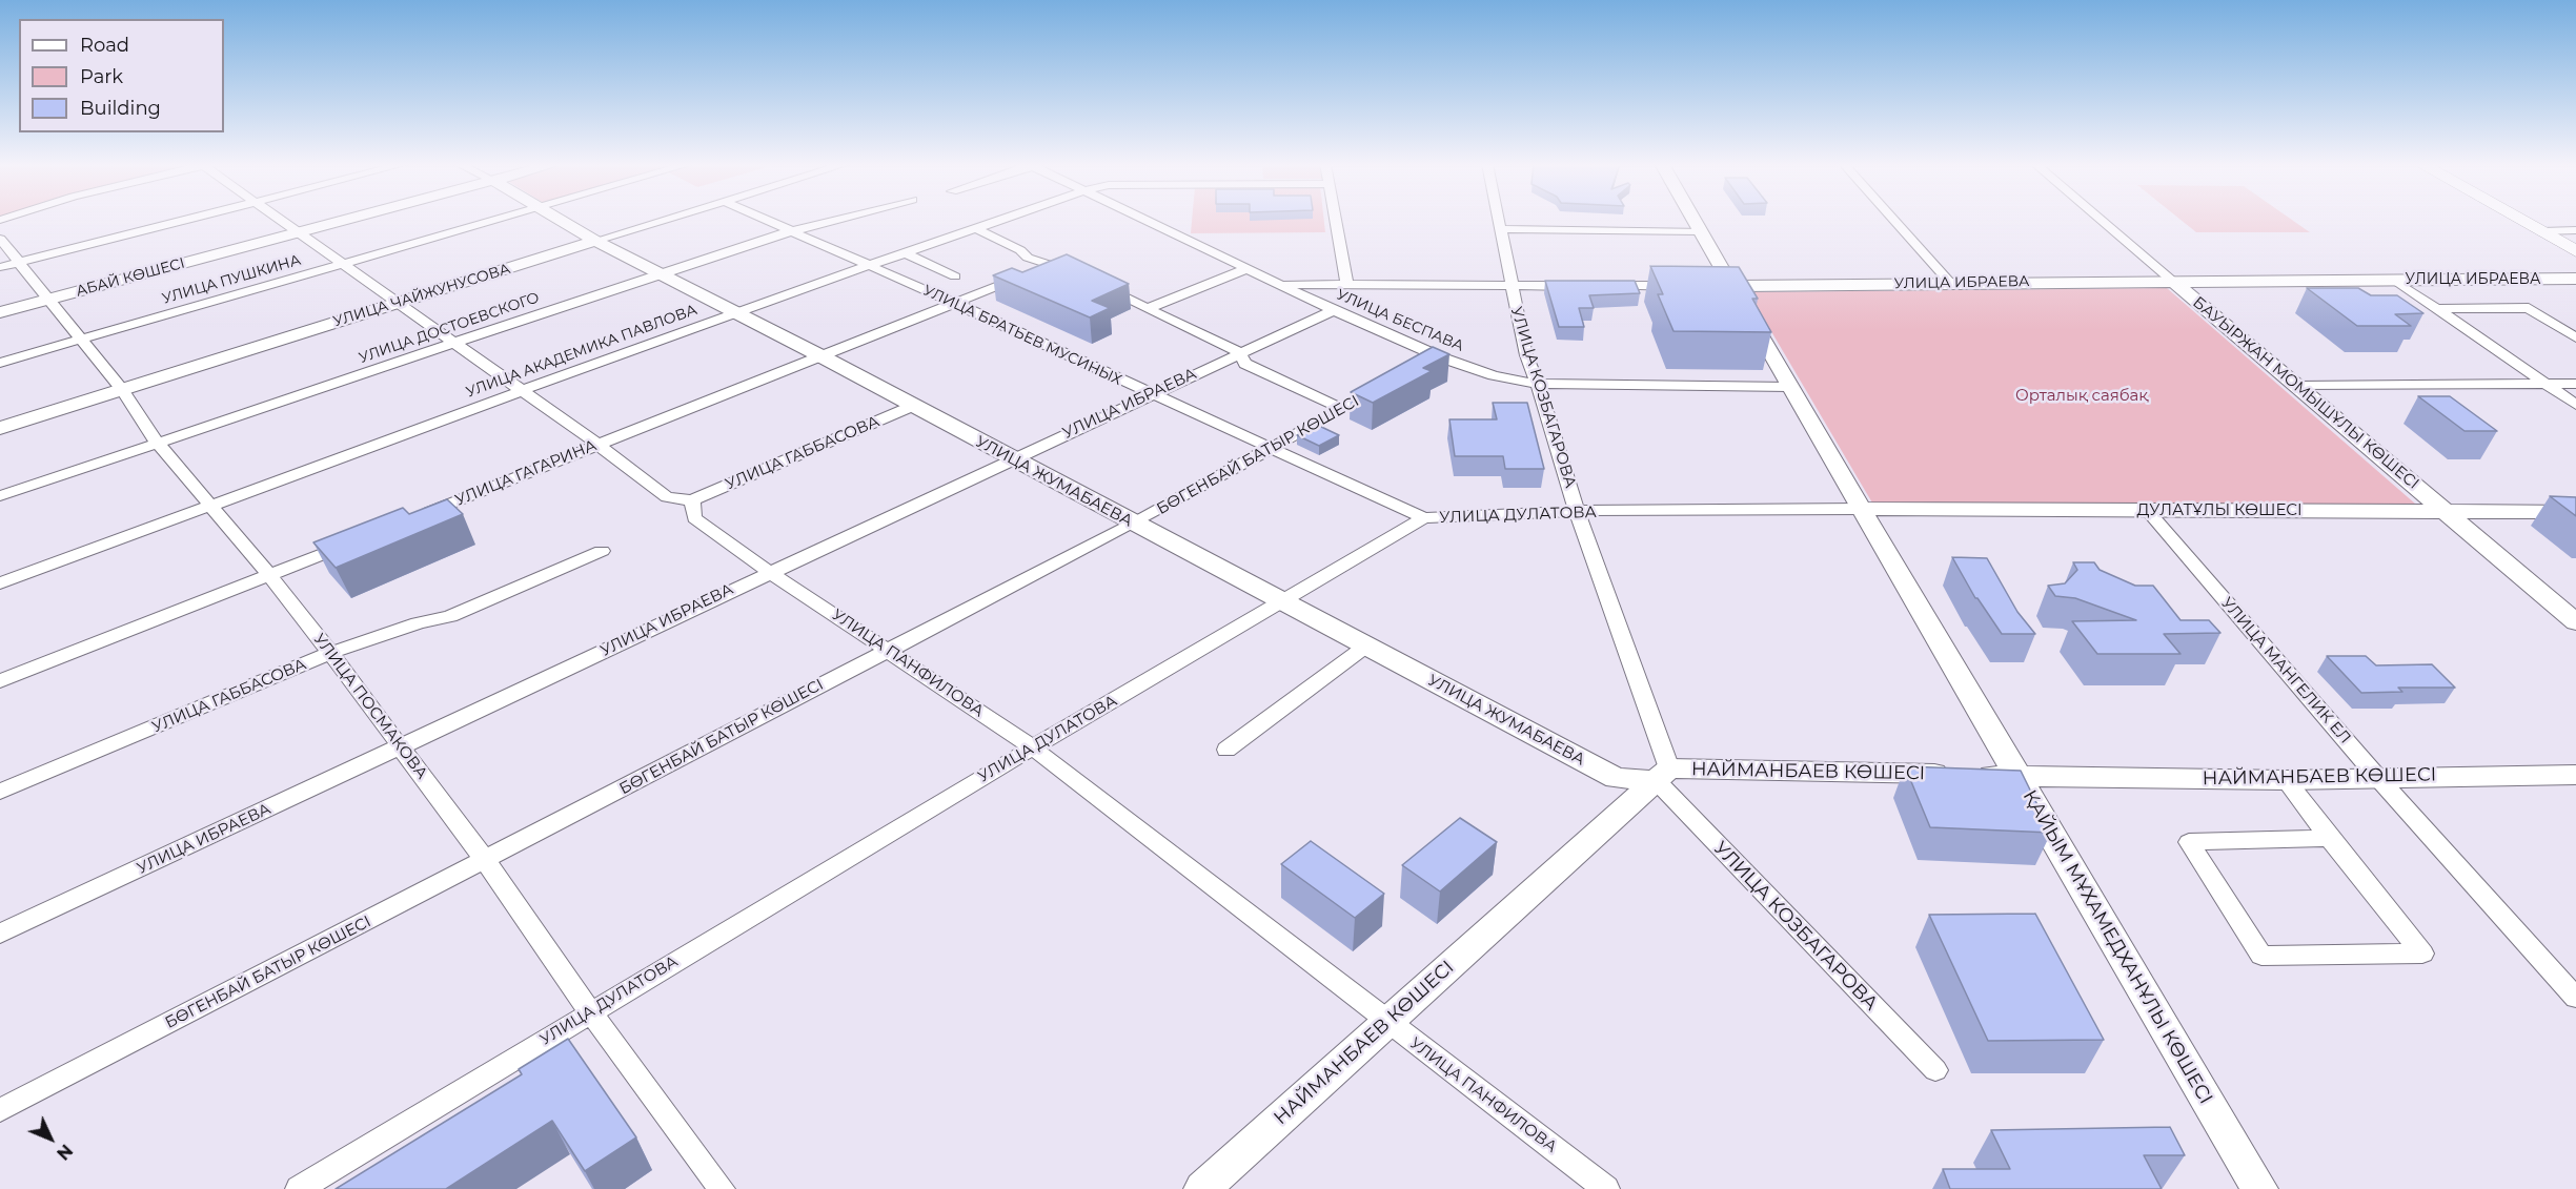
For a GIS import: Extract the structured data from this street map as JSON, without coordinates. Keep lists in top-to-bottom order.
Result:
{
  "streets": {
    "street": [
      "АБАЙ КӨШЕСІ",
      "УЛИЦА ПУШКИНА",
      "УЛИЦА ИБРАЕВА",
      "УЛИЦА ЧАЙЖУНУСОВА",
      "УЛИЦА БЕСПАВА",
      "УЛИЦА ДОСТОЕВСКОГО",
      "УЛИЦА БРАТЬЕВ МУСИНЫХ",
      "УЛИЦА АКАДЕМИКА ПАВЛОВА",
      "БАУЫРЖАН МОМЫШҰЛЫ КӨШЕСІ",
      "УЛИЦА КОЗБАГАРОВА",
      "УЛИЦА ГАББАСОВА",
      "БӨГЕНБАЙ БАТЫР КӨШЕСІ",
      "УЛИЦА ГАГАРИНА",
      "УЛИЦА ЖУМАБАЕВА",
      "ДУЛАТҰЛЫ КӨШЕСІ",
      "УЛИЦА ДУЛАТОВА",
      "УЛИЦА ПАНФИЛОВА",
      "УЛИЦА МАНГЕЛИК ЕЛ",
      "УЛИЦА ПОСМАКОВА",
      "НАЙМАНБАЕВ КӨШЕСІ",
      "ҚАЙЫМ МҰХАМЕДХАНҰЛЫ КӨШЕСІ"
    ]
  },
  "crossings": [
    ["АБАЙ КӨШЕСІ", "УЛИЦА ПОСМАКОВА"],
    ["УЛИЦА ПУШКИНА", "УЛИЦА ПОСМАКОВА"],
    ["УЛИЦА ИБРАЕВА", "УЛИЦА БЕСПАВА"],
    ["УЛИЦА ИБРАЕВА", "УЛИЦА БРАТЬЕВ МУСИНЫХ"],
    ["УЛИЦА ИБРАЕВА", "БАУЫРЖАН МОМЫШҰЛЫ КӨШЕСІ"],
    ["УЛИЦА ИБРАЕВА", "УЛИЦА ЖУМАБАЕВА"],
    ["УЛИЦА ИБРАЕВА", "УЛИЦА ПАНФИЛОВА"],
    ["УЛИЦА ИБРАЕВА", "УЛИЦА ПОСМАКОВА"],
    ["УЛИЦА ИБРАЕВА", "ҚАЙЫМ МҰХАМЕДХАНҰЛЫ КӨШЕСІ"],
    ["УЛИЦА ЧАЙЖУНУСОВА", "УЛИЦА ЖУМАБАЕВА"],
    ["УЛИЦА ЧАЙЖУНУСОВА", "УЛИЦА ПОСМАКОВА"],
    ["УЛИЦА БЕСПАВА", "УЛИЦА КОЗБАГАРОВА"],
    ["УЛИЦА БЕСПАВА", "ҚАЙЫМ МҰХАМЕДХАНҰЛЫ КӨШЕСІ"],
    ["УЛИЦА ДОСТОЕВСКОГО", "УЛИЦА БРАТЬЕВ МУСИНЫХ"],
    ["УЛИЦА ДОСТОЕВСКОГО", "УЛИЦА ЖУМАБАЕВА"],
    ["УЛИЦА ДОСТОЕВСКОГО", "УЛИЦА ПОСМАКОВА"],
    ["УЛИЦА БРАТЬЕВ МУСИНЫХ", "УЛИЦА АКАДЕМИКА ПАВЛОВА"],
    ["УЛИЦА БРАТЬЕВ МУСИНЫХ", "БӨГЕНБАЙ БАТЫР КӨШЕСІ"],
    ["УЛИЦА БРАТЬЕВ МУСИНЫХ", "УЛИЦА ГАГАРИНА"],
    ["УЛИЦА БРАТЬЕВ МУСИНЫХ", "УЛИЦА ДУЛАТОВА"],
    ["УЛИЦА АКАДЕМИКА ПАВЛОВА", "УЛИЦА ЖУМАБАЕВА"],
    ["УЛИЦА АКАДЕМИКА ПАВЛОВА", "УЛИЦА ПОСМАКОВА"],
    ["БАУЫРЖАН МОМЫШҰЛЫ КӨШЕСІ", "ДУЛАТҰЛЫ КӨШЕСІ"],
    ["УЛИЦА КОЗБАГАРОВА", "УЛИЦА ЖУМАБАЕВА"],
    ["УЛИЦА КОЗБАГАРОВА", "УЛИЦА ДУЛАТОВА"],
    ["УЛИЦА КОЗБАГАРОВА", "НАЙМАНБАЕВ КӨШЕСІ"],
    ["УЛИЦА ГАББАСОВА", "УЛИЦА ЖУМАБАЕВА"],
    ["УЛИЦА ГАББАСОВА", "УЛИЦА ПАНФИЛОВА"],
    ["УЛИЦА ГАББАСОВА", "УЛИЦА ПОСМАКОВА"],
    ["БӨГЕНБАЙ БАТЫР КӨШЕСІ", "УЛИЦА ЖУМАБАЕВА"],
    ["БӨГЕНБАЙ БАТЫР КӨШЕСІ", "УЛИЦА ПАНФИЛОВА"],
    ["БӨГЕНБАЙ БАТЫР КӨШЕСІ", "УЛИЦА ПОСМАКОВА"],
    ["УЛИЦА ГАГАРИНА", "УЛИЦА ЖУМАБАЕВА"],
    ["УЛИЦА ЖУМАБАЕВА", "УЛИЦА ДУЛАТОВА"],
    ["УЛИЦА ЖУМАБАЕВА", "НАЙМАНБАЕВ КӨШЕСІ"],
    ["ДУЛАТҰЛЫ КӨШЕСІ", "УЛИЦА ДУЛАТОВА"],
    ["ДУЛАТҰЛЫ КӨШЕСІ", "УЛИЦА МАНГЕЛИК ЕЛ"],
    ["ДУЛАТҰЛЫ КӨШЕСІ", "ҚАЙЫМ МҰХАМЕДХАНҰЛЫ КӨШЕСІ"],
    ["УЛИЦА ДУЛАТОВА", "УЛИЦА ПАНФИЛОВА"],
    ["УЛИЦА ДУЛАТОВА", "УЛИЦА ПОСМАКОВА"],
    ["УЛИЦА ДУЛАТОВА", "ҚАЙЫМ МҰХАМЕДХАНҰЛЫ КӨШЕСІ"],
    ["УЛИЦА ПАНФИЛОВА", "НАЙМАНБАЕВ КӨШЕСІ"],
    ["УЛИЦА МАНГЕЛИК ЕЛ", "НАЙМАНБАЕВ КӨШЕСІ"],
    ["НАЙМАНБАЕВ КӨШЕСІ", "ҚАЙЫМ МҰХАМЕДХАНҰЛЫ КӨШЕСІ"]
  ],
  "parks": ["Орталық саябақ"],
  "legend": ["Road", "Park", "Building"],
  "north": "bottom right"
}
